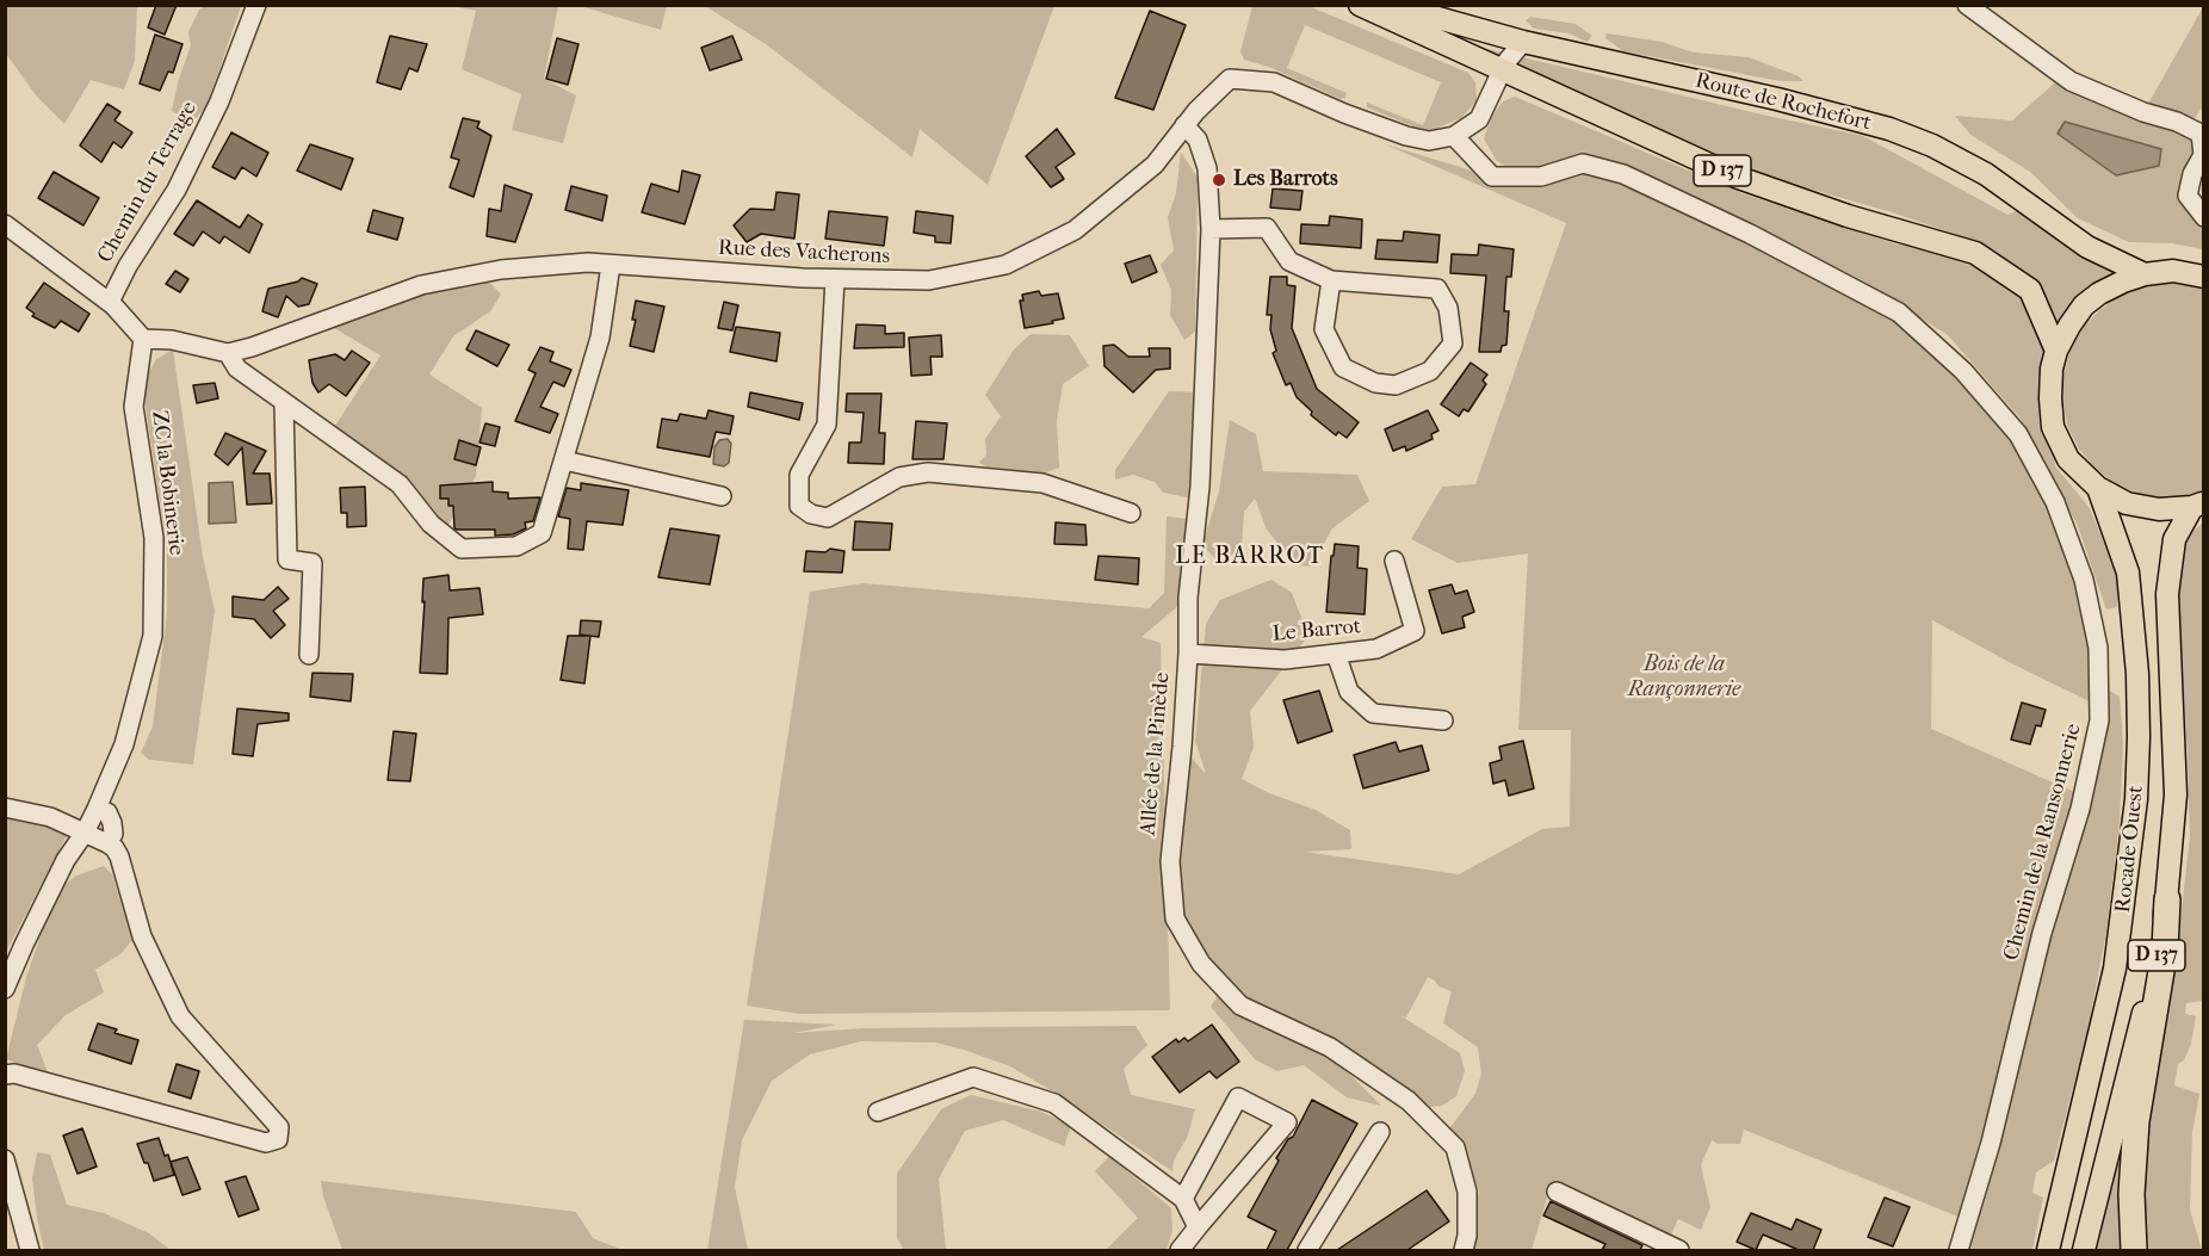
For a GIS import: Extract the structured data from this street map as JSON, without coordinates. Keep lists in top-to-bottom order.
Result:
{
  "streets": {
    "main road": ["Route de Rochefort", "D 137", "Rocade Ouest"],
    "street": [
      "Chemin du Terrage",
      "Rue des Vacherons",
      "ZC la Bobinerie",
      "Le Barrot",
      "Allée de la Pinède",
      "Chemin de la Ransonnerie"
    ]
  },
  "crossings": [
    ["Rue des Vacherons", "ZC la Bobinerie"],
    ["Rue des Vacherons", "Allée de la Pinède"],
    ["Rue des Vacherons", "Chemin de la Ransonnerie"],
    ["Le Barrot", "Allée de la Pinède"]
  ],
  "districts": ["LE BARROT"],
  "parks": ["Bois de la Rançonnerie"],
  "places": ["Les Barrots"]
}
